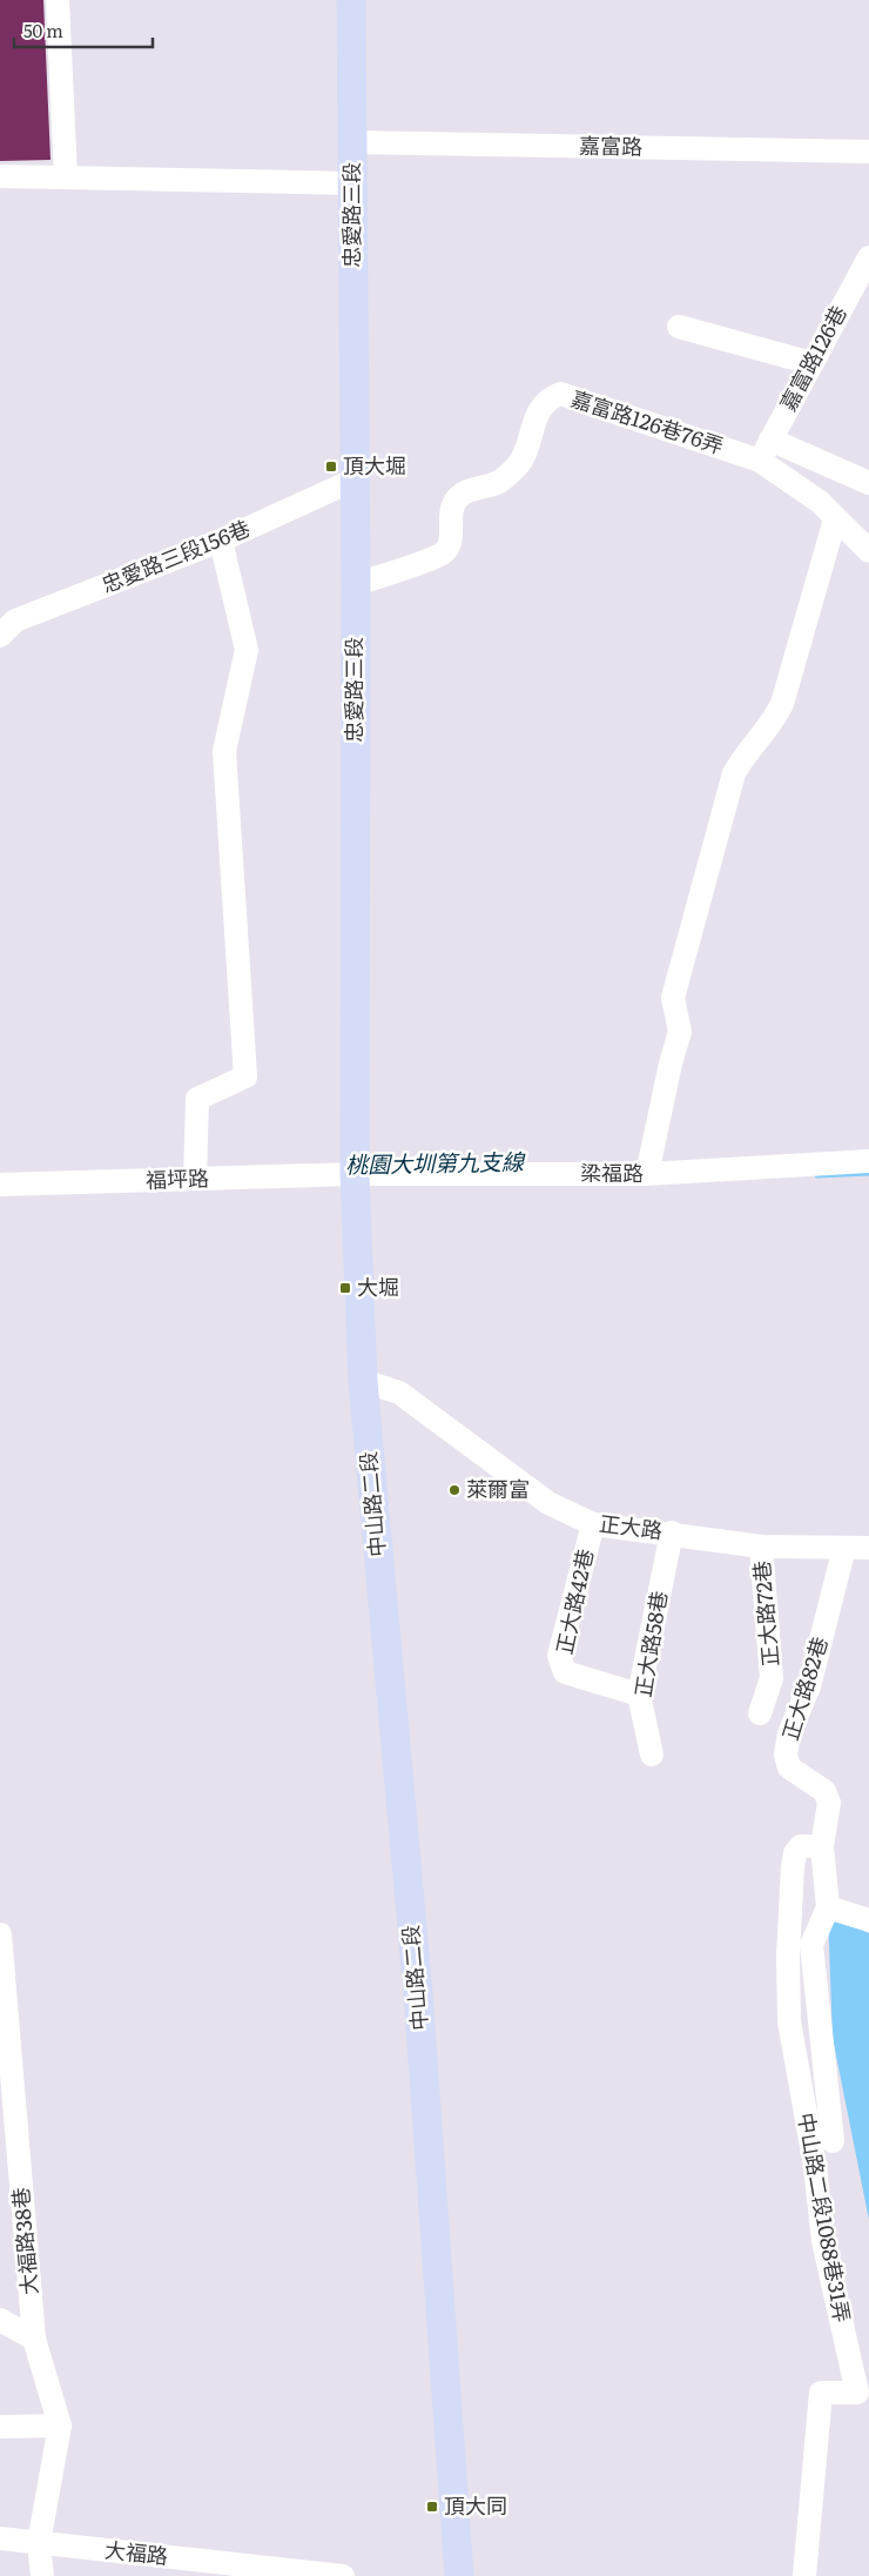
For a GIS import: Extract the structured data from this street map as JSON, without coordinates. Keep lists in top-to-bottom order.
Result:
{
  "streets": {
    "main road": ["忠愛路三段", "中山路二段"],
    "street": [
      "嘉富路",
      "嘉富路126巷",
      "嘉富路126巷76弄",
      "忠愛路三段156巷",
      "梁福路",
      "福坪路",
      "正大路",
      "正大路42巷",
      "正大路72巷",
      "正大路58巷",
      "正大路82巷",
      "中山路二段1088巷31弄",
      "大福路38巷",
      "大福路"
    ]
  },
  "crossings": [
    ["嘉富路", "忠愛路三段"],
    ["忠愛路三段", "嘉富路126巷76弄"],
    ["忠愛路三段", "忠愛路三段156巷"],
    ["忠愛路三段", "梁福路"],
    ["忠愛路三段", "福坪路"],
    ["忠愛路三段", "中山路二段"],
    ["忠愛路三段", "正大路"],
    ["嘉富路126巷", "嘉富路126巷76弄"],
    ["梁福路", "福坪路"],
    ["中山路二段", "正大路"],
    ["正大路", "正大路42巷"],
    ["正大路", "正大路72巷"],
    ["正大路", "正大路58巷"],
    ["正大路", "正大路82巷"],
    ["正大路42巷", "正大路58巷"],
    ["正大路82巷", "中山路二段1088巷31弄"],
    ["大福路38巷", "大福路"]
  ],
  "water": ["桃園大圳第九支線"],
  "places": {
    "transit": ["頂大堀", "大堀", "頂大同"],
    "other": ["萊爾富"]
  },
  "scale_bar": "50 m"
}
